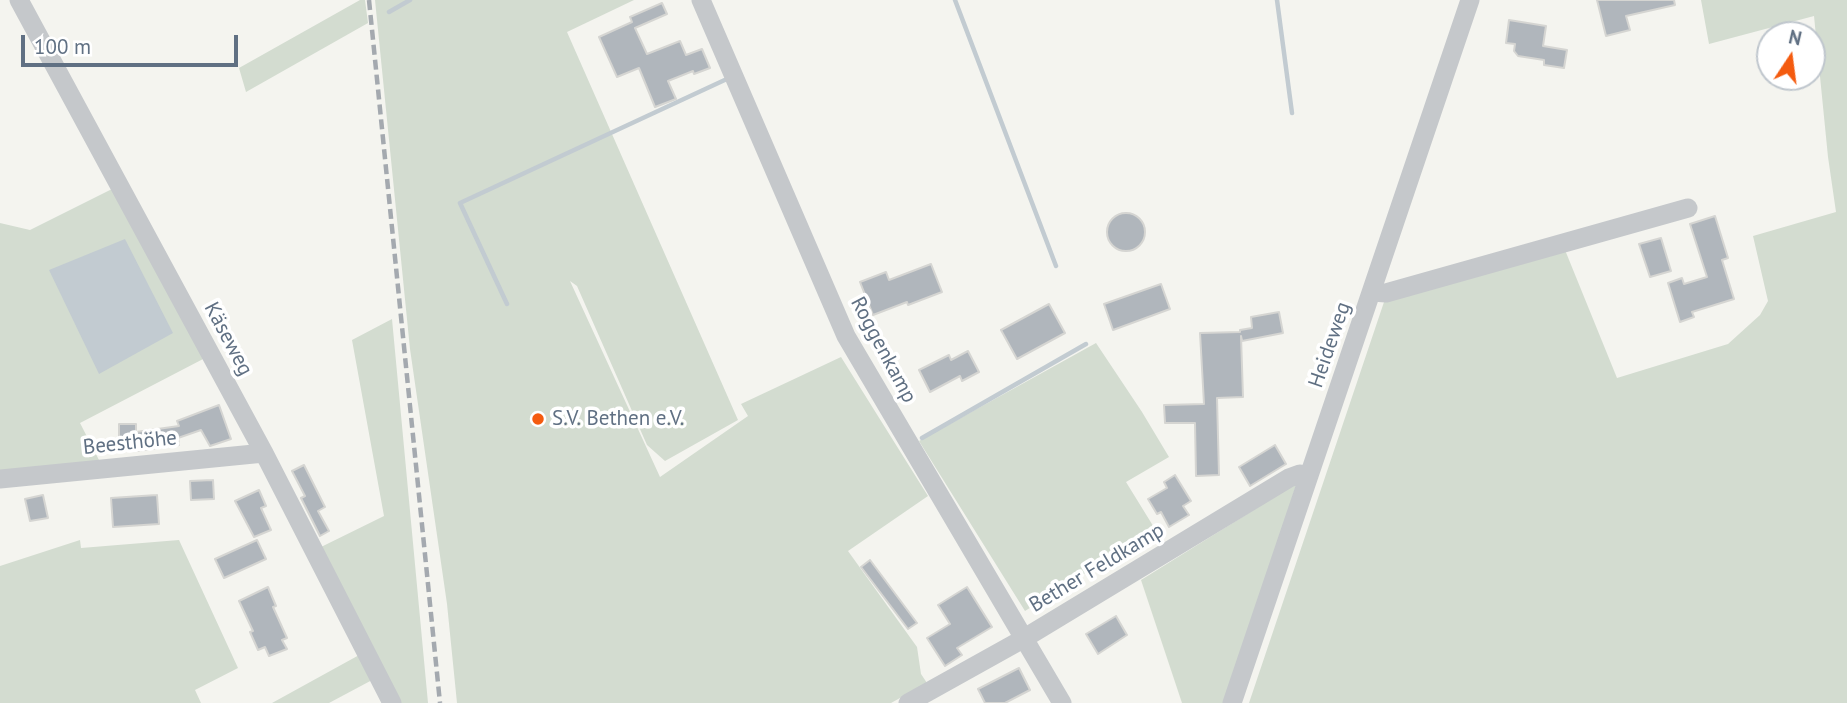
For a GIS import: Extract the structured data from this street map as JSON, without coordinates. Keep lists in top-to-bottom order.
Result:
{
  "streets": {
    "street": [
      "Käseweg",
      "Heideweg",
      "Roggenkamp",
      "Beesthöhe",
      "Bether Feldkamp"
    ]
  },
  "crossings": [
    ["Käseweg", "Beesthöhe"],
    ["Heideweg", "Bether Feldkamp"],
    ["Roggenkamp", "Bether Feldkamp"]
  ],
  "places": ["S.V. Bethen e.V."],
  "scale_bar": "100 m",
  "north": "top"
}
